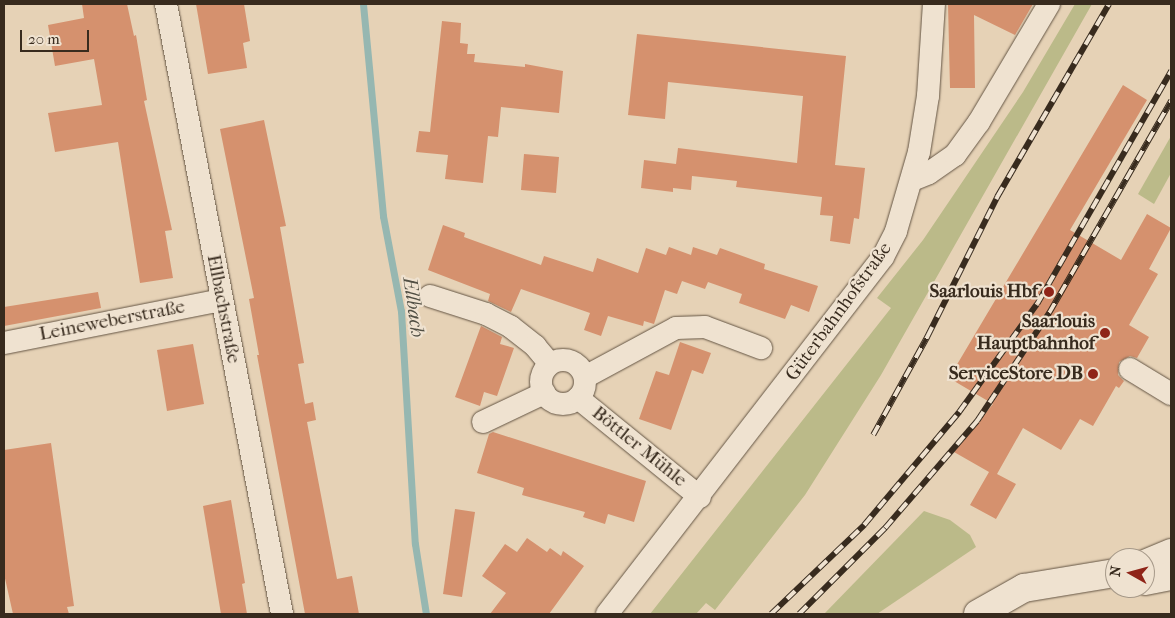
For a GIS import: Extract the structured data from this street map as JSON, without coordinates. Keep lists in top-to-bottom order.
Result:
{
  "streets": {
    "street": [
      "Ellbachstraße",
      "Güterbahnhofstraße",
      "Leineweberstraße",
      "Böttler Mühle"
    ]
  },
  "crossings": [
    ["Ellbachstraße", "Leineweberstraße"],
    ["Güterbahnhofstraße", "Böttler Mühle"]
  ],
  "water": ["Ellbach"],
  "places": ["Saarlouis Hbf", "Saarlouis Hauptbahnhof", "ServiceStore DB"],
  "scale_bar": "20 m",
  "north": "left"
}
